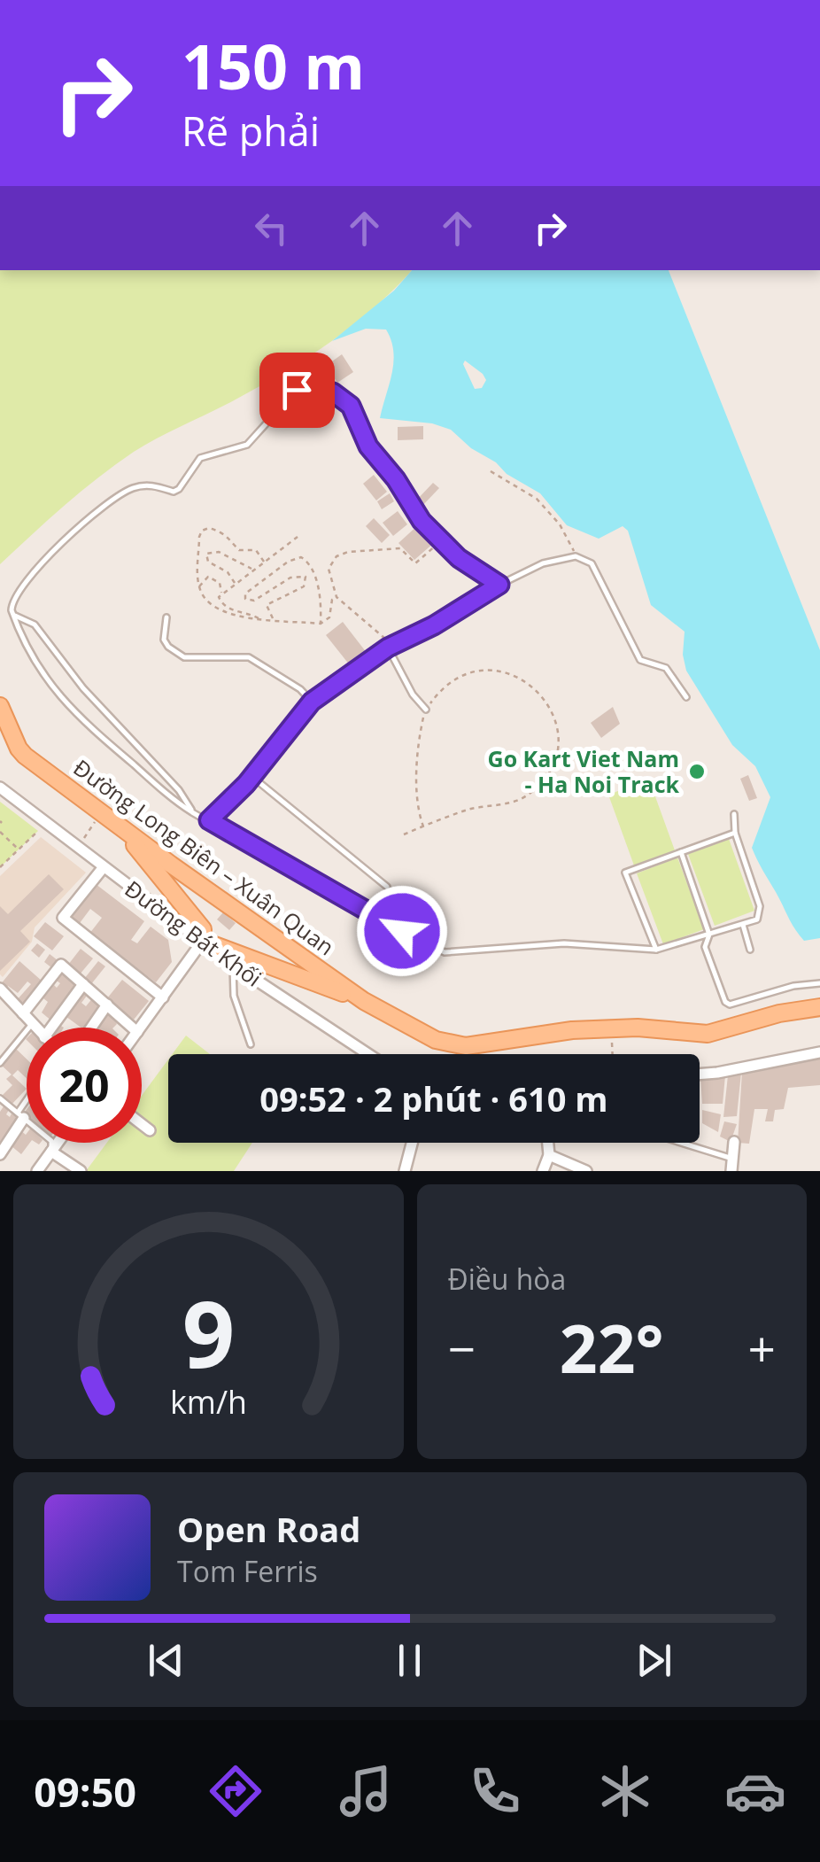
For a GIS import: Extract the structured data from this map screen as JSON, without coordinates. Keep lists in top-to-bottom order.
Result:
{
  "streets": {
    "main road": ["Đường Long Biên – Xuân Quan"],
    "street": ["Đường Bát Khối"]
  },
  "places": ["Go Kart Viet Nam - Ha Noi Track"],
  "page": {
    "turn": ["150 m", "Rẽ phải"],
    "limit": "20",
    "trip": "09:52 · 2 phút · 610 m",
    "tile": "Điều hòa",
    "heat": ["−", "22°", "+"],
    "song": ["Open Road", "Tom Ferris"],
    "tabs": "09:50",
    "gauge": ["9", "km/h"]
  }
}
